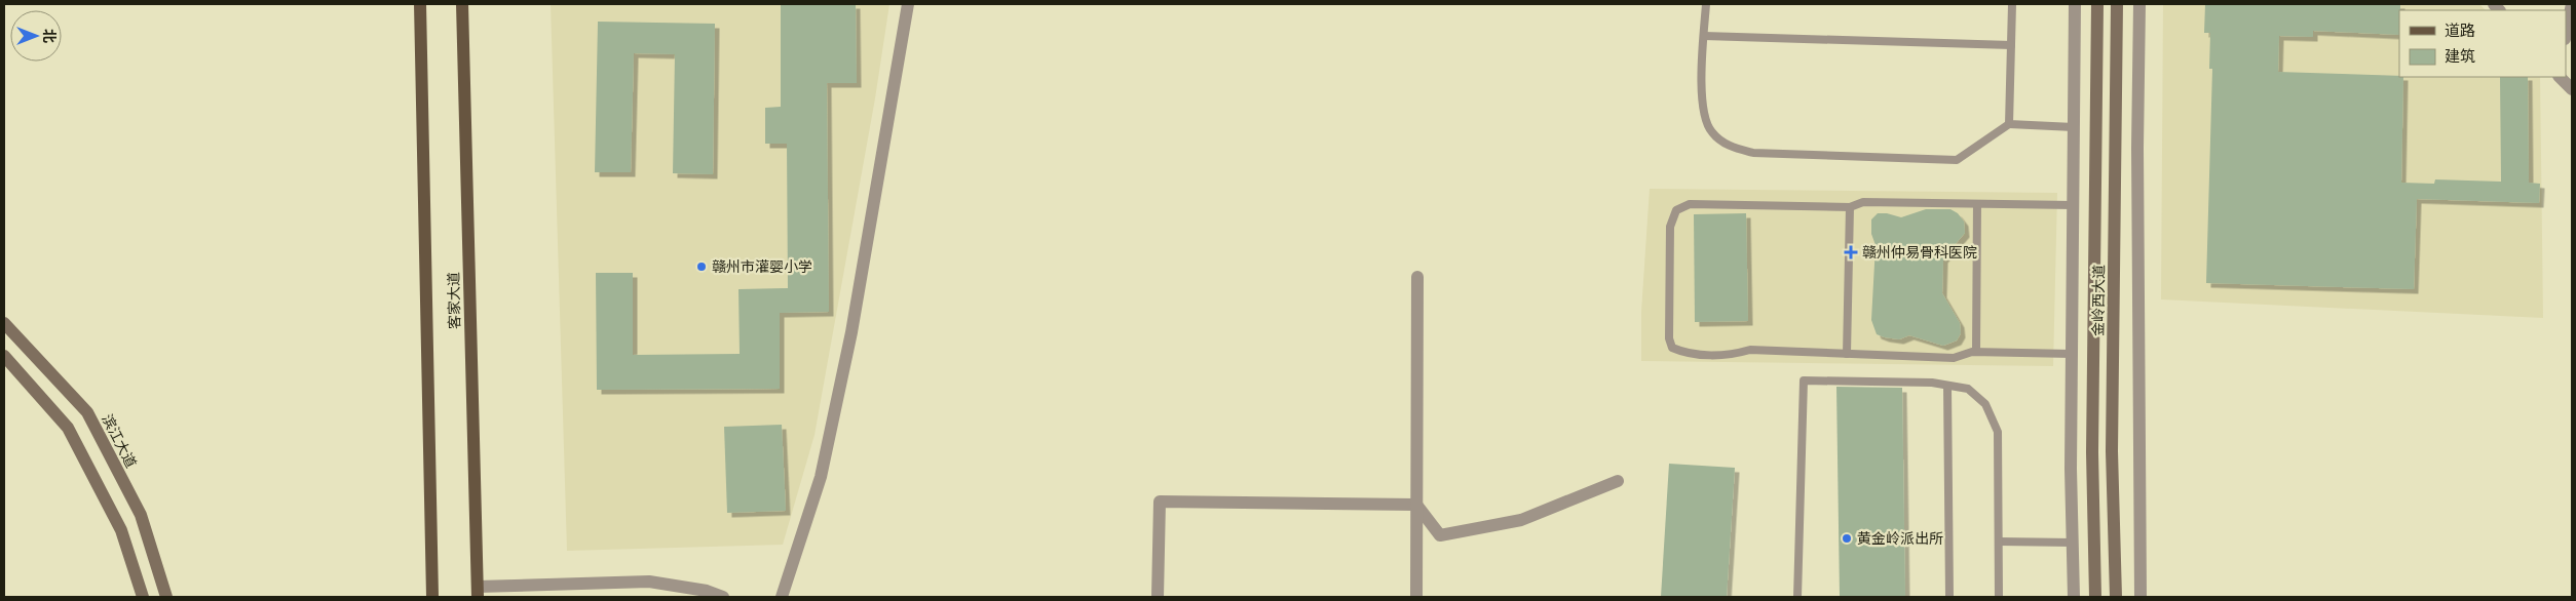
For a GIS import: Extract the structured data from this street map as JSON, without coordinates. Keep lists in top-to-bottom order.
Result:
{
  "streets": {
    "main road": ["客家大道", "金岭西大道", "滨江大道"]
  },
  "places": {
    "health": ["赣州仲易骨科医院"],
    "other": ["赣州市灌婴小学", "黄金岭派出所"]
  },
  "legend": ["道路", "建筑"],
  "north": "right"
}
